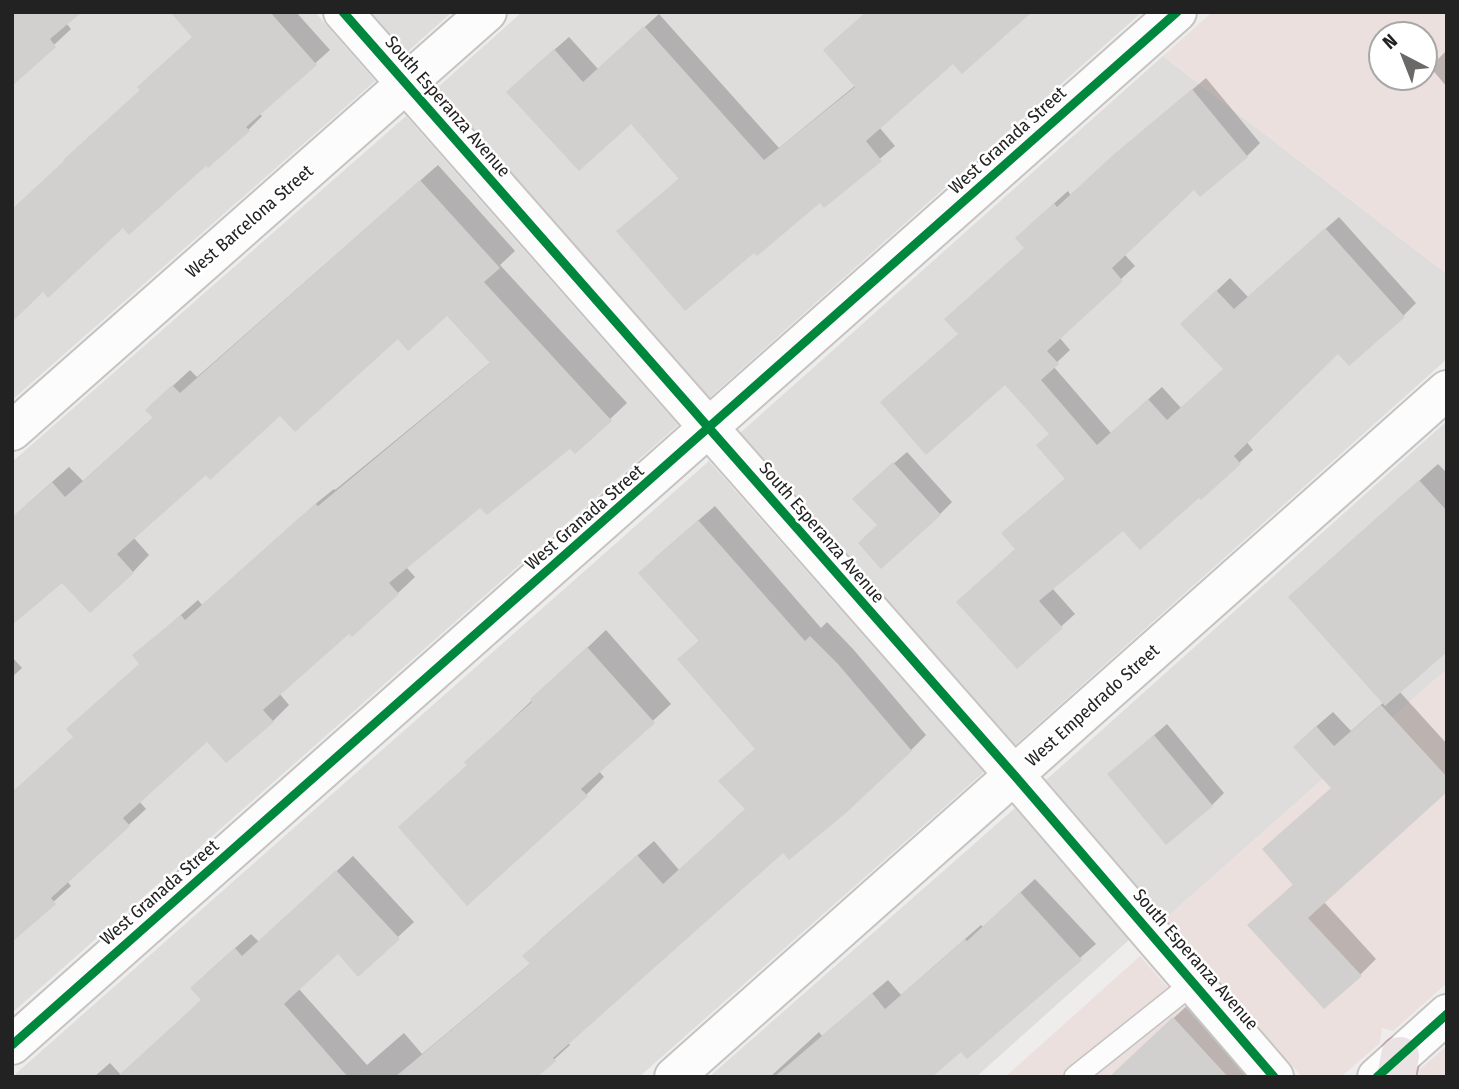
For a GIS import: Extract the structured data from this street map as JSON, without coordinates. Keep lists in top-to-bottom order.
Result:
{
  "streets": {
    "street": [
      "South Esperanza Avenue",
      "West Granada Street",
      "West Barcelona Street",
      "West Empedrado Street"
    ]
  },
  "crossings": [
    ["South Esperanza Avenue", "West Granada Street"],
    ["South Esperanza Avenue", "West Barcelona Street"],
    ["South Esperanza Avenue", "West Empedrado Street"]
  ],
  "north": "top left"
}
